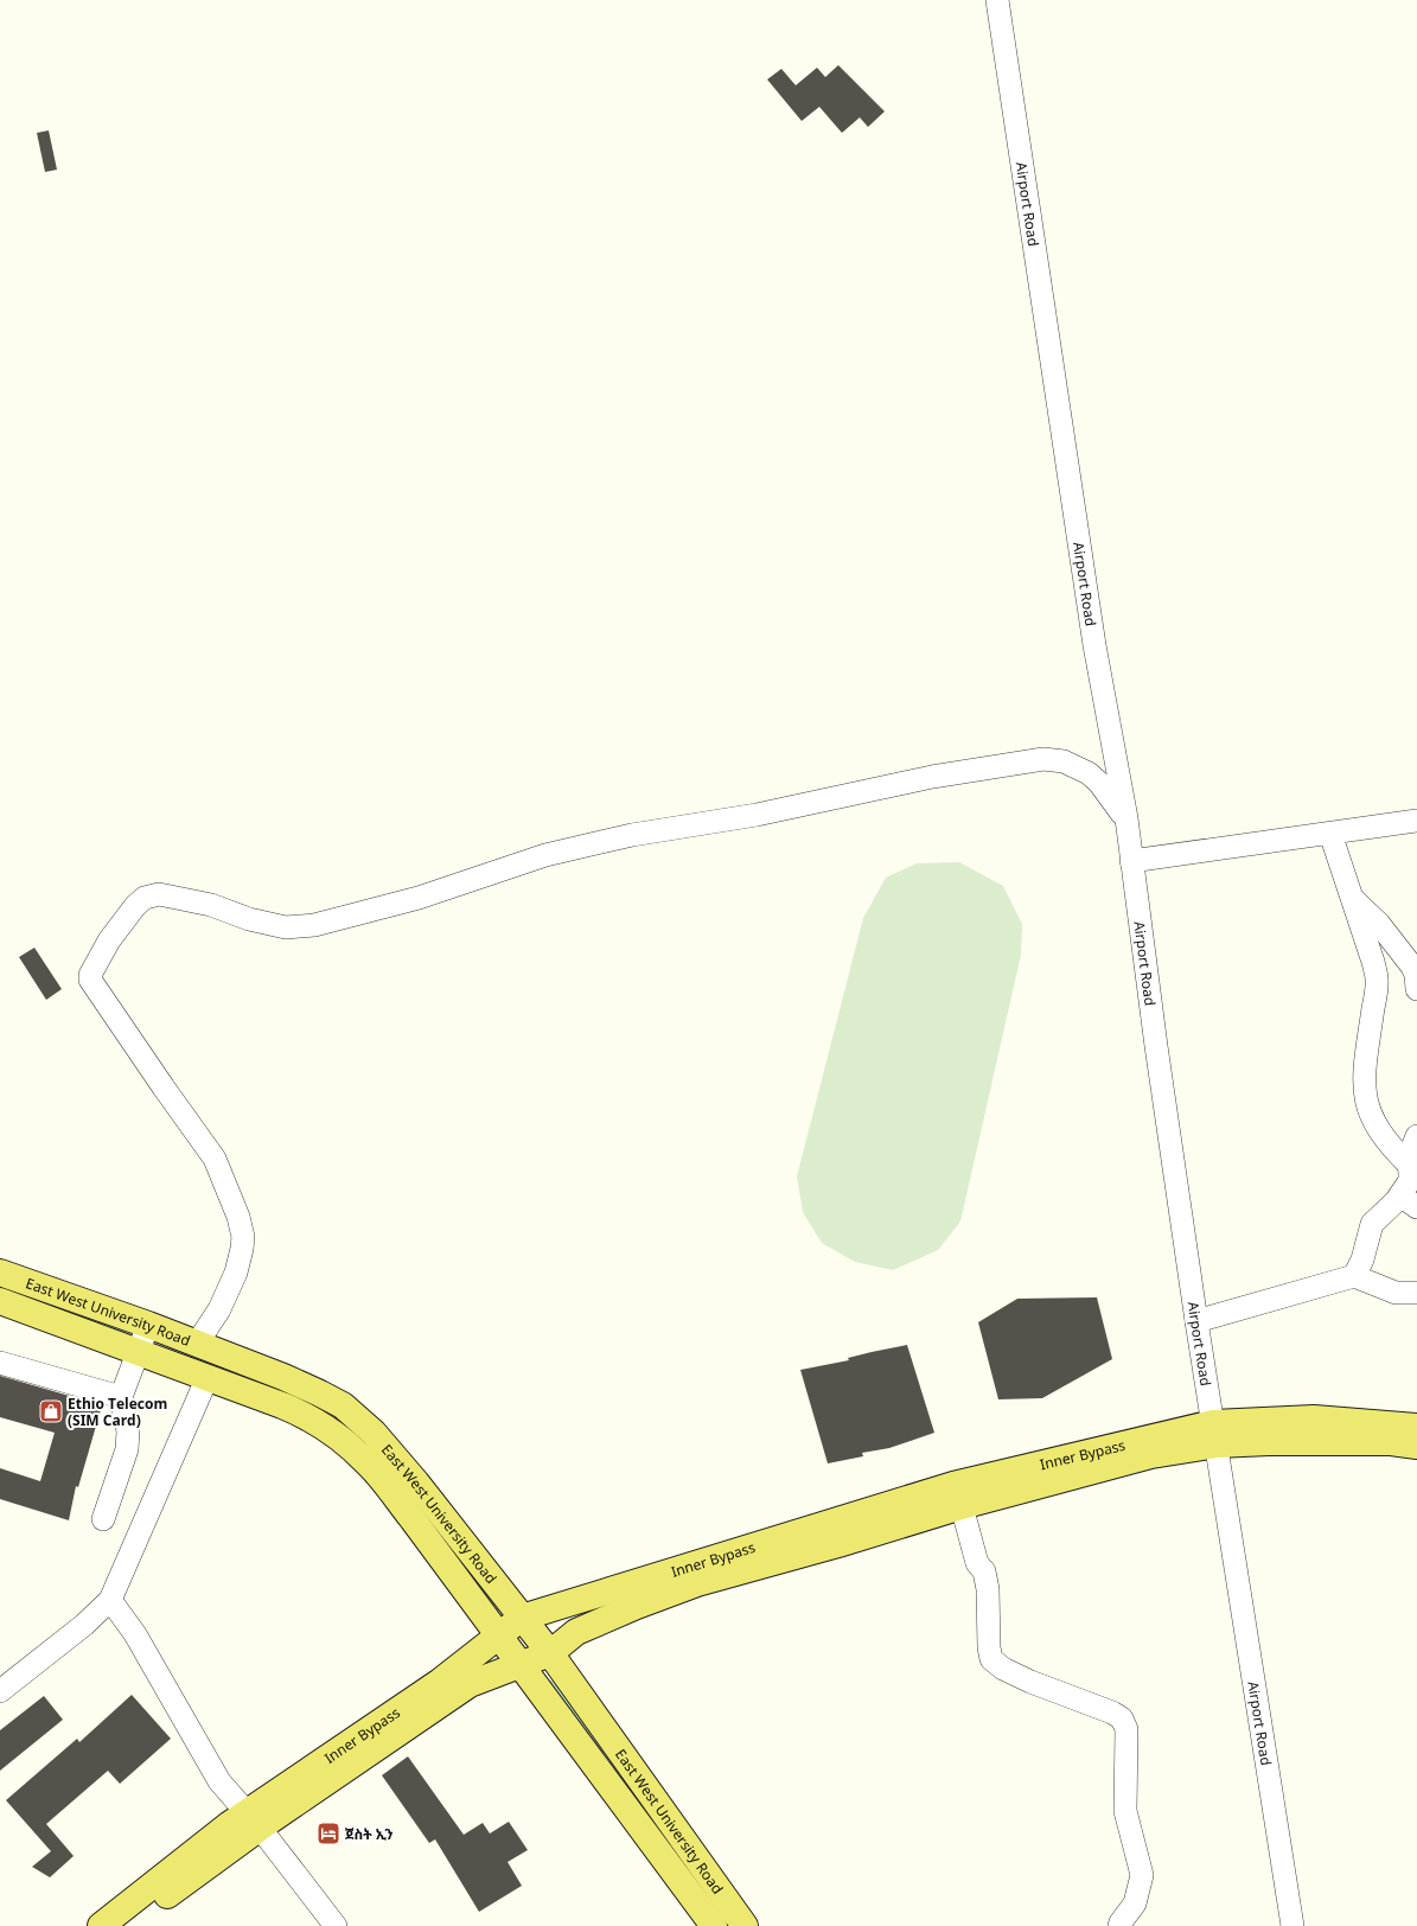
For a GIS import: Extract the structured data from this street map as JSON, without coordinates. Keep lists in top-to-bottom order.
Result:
{
  "streets": {
    "main road": ["East West University Road", "Inner Bypass"],
    "street": ["Airport Road"]
  },
  "crossings": [
    ["Airport Road", "Inner Bypass"],
    ["East West University Road", "Inner Bypass"]
  ],
  "places": {
    "shop": ["Ethio Telecom (SIM Card)"],
    "hotel": ["ጀስት ኢን"]
  }
}
